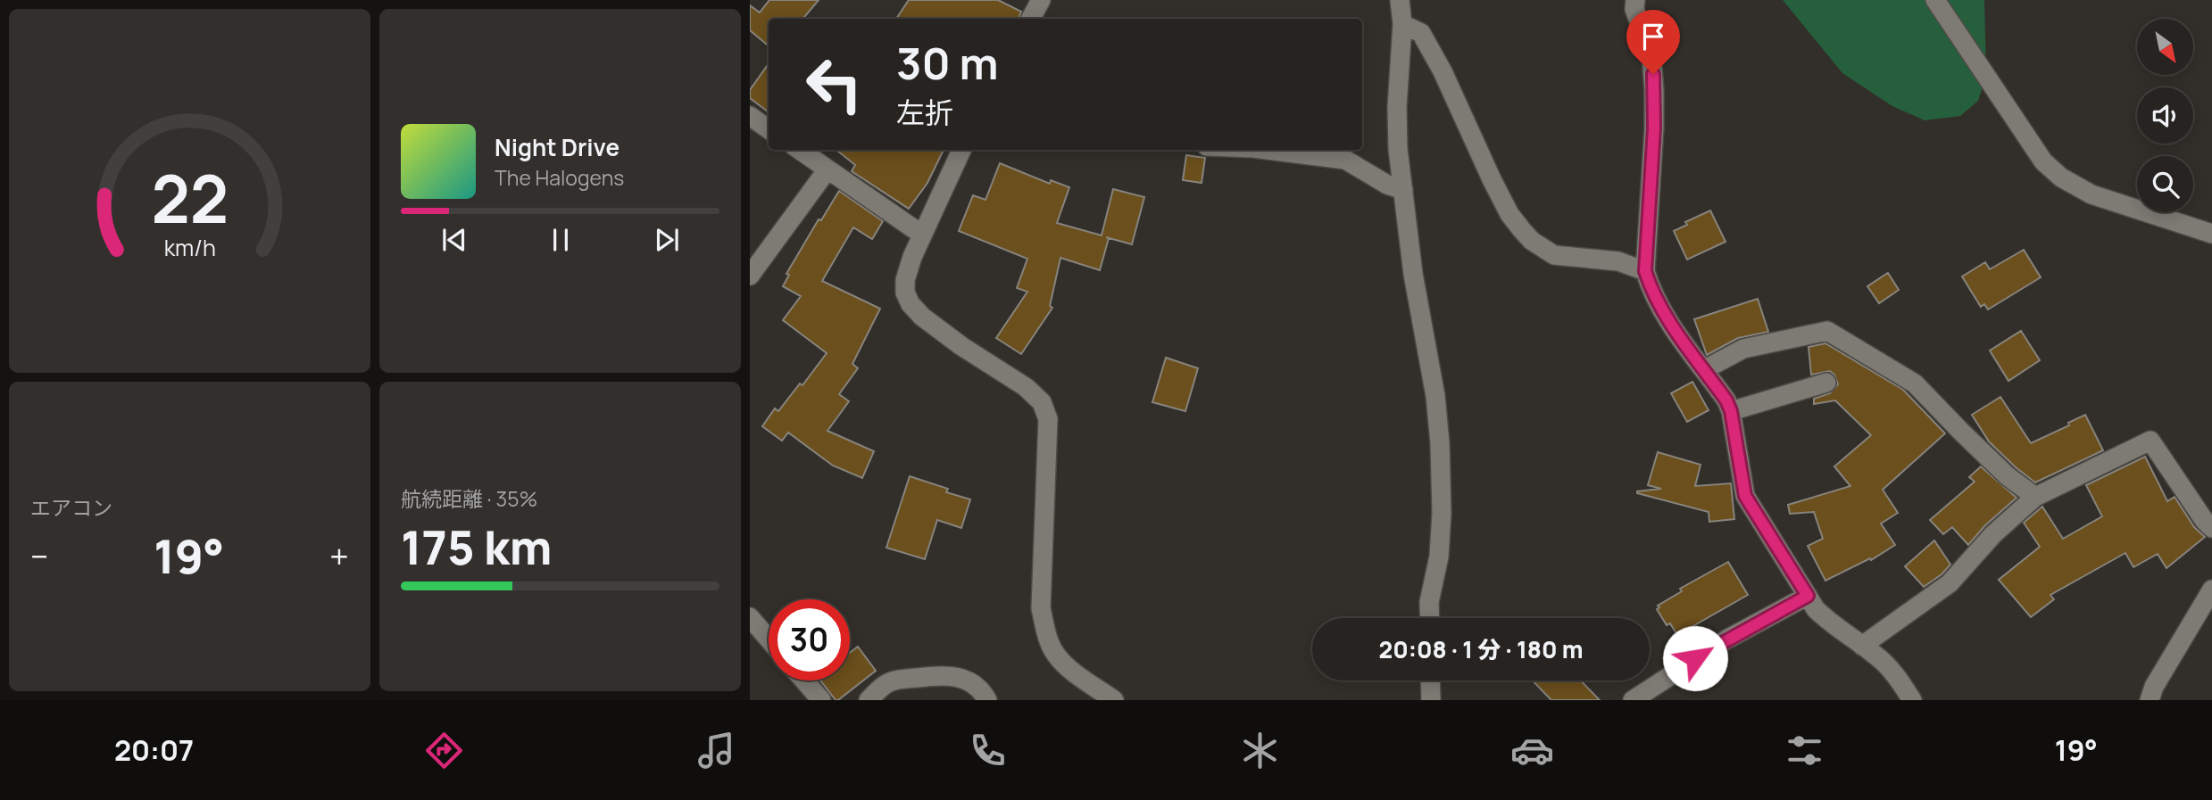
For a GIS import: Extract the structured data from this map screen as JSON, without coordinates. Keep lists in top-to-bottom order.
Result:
{
  "north": "bottom right",
  "page": {
    "turn": ["30 m", "左折"],
    "song": ["Night Drive", "The Halogens"],
    "tile": [
      "エアコン",
      ["航続距離 · 35%", "175 km"]
    ],
    "heat": ["−", "19°", "+"],
    "limit": "30",
    "trip": "20:08 · 1 分 · 180 m",
    "tabs": ["20:07", "19°"],
    "gauge": ["22", "km/h"]
  }
}
